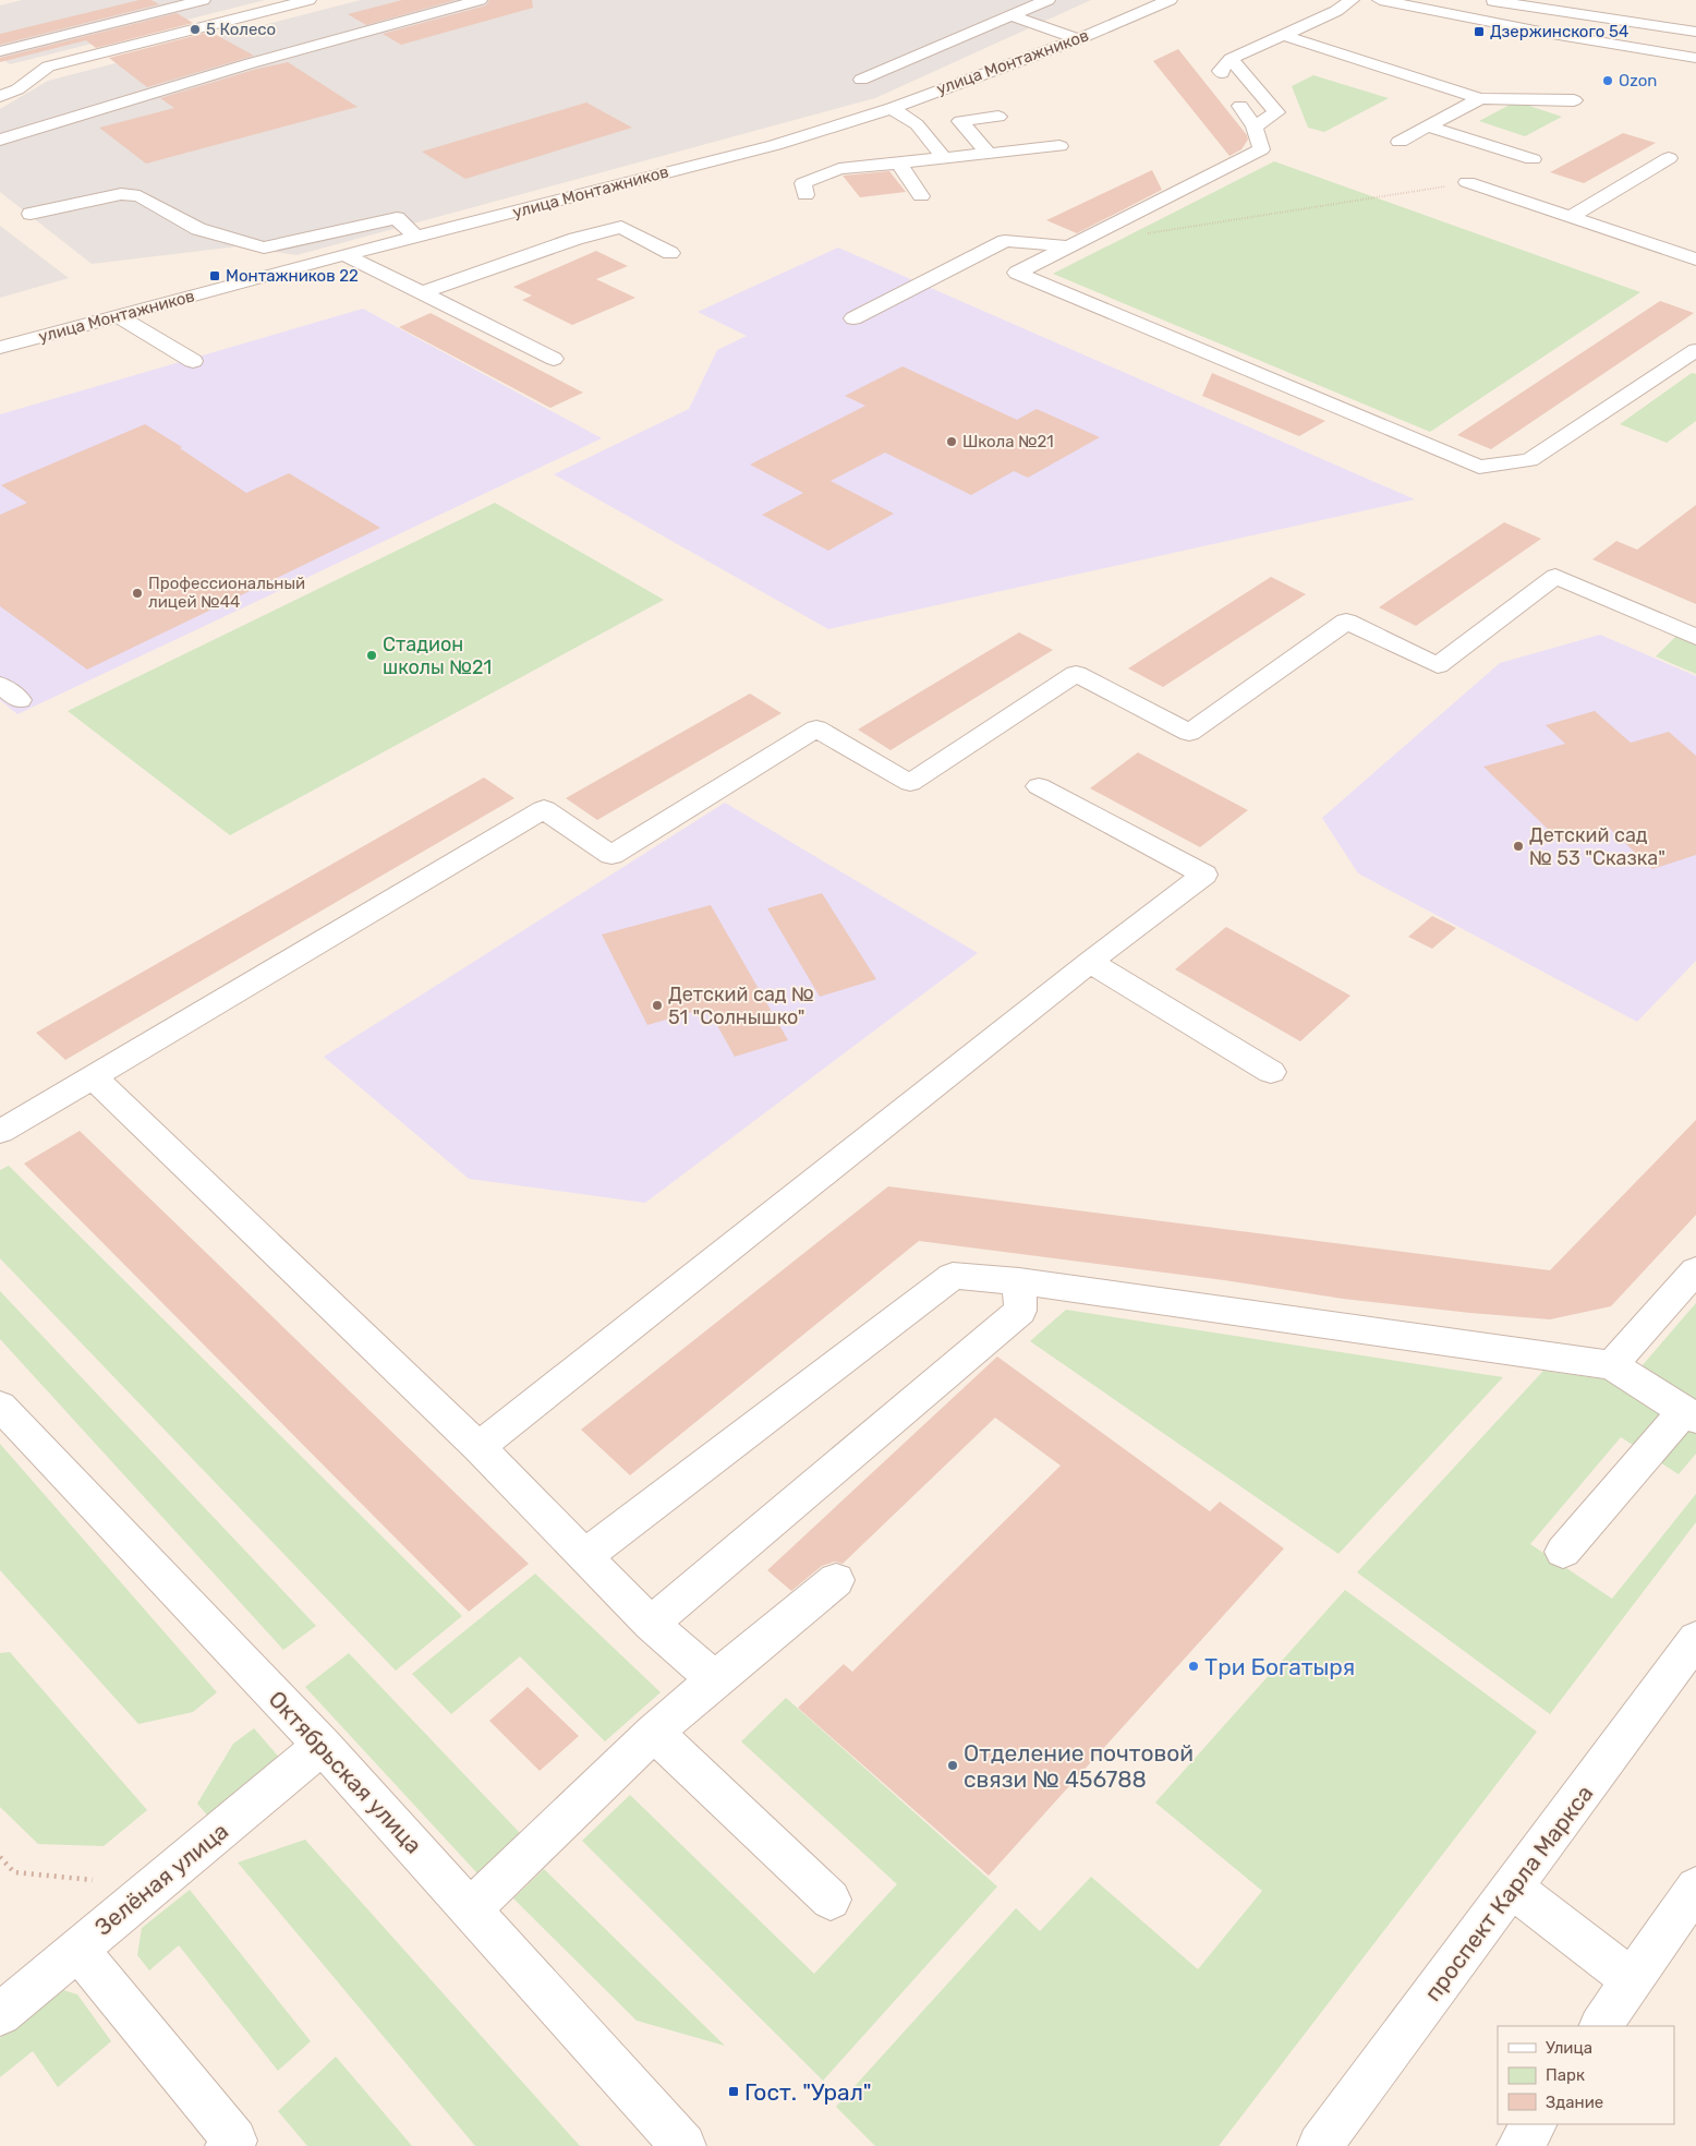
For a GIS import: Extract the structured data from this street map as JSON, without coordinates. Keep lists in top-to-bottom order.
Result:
{
  "streets": {
    "street": [
      "улица Монтажников",
      "Октябрьская улица",
      "Зелёная улица",
      "проспект Карла Маркса"
    ]
  },
  "crossings": [
    ["Октябрьская улица", "Зелёная улица"]
  ],
  "places": {
    "other": [
      "5 Колесо",
      "Ozon",
      "Школа №21",
      "Профессиональный лицей №44",
      "Стадион школы №21",
      "Детский сад № 53 \"Сказка\"",
      "Детский сад № 51 \"Солнышко\"",
      "Три Богатыря",
      "Отделение почтовой связи № 456788"
    ],
    "transit": ["Дзержинского 54", "Монтажников 22", "Гост. \"Урал\""]
  },
  "legend": ["Улица", "Парк", "Здание"]
}
